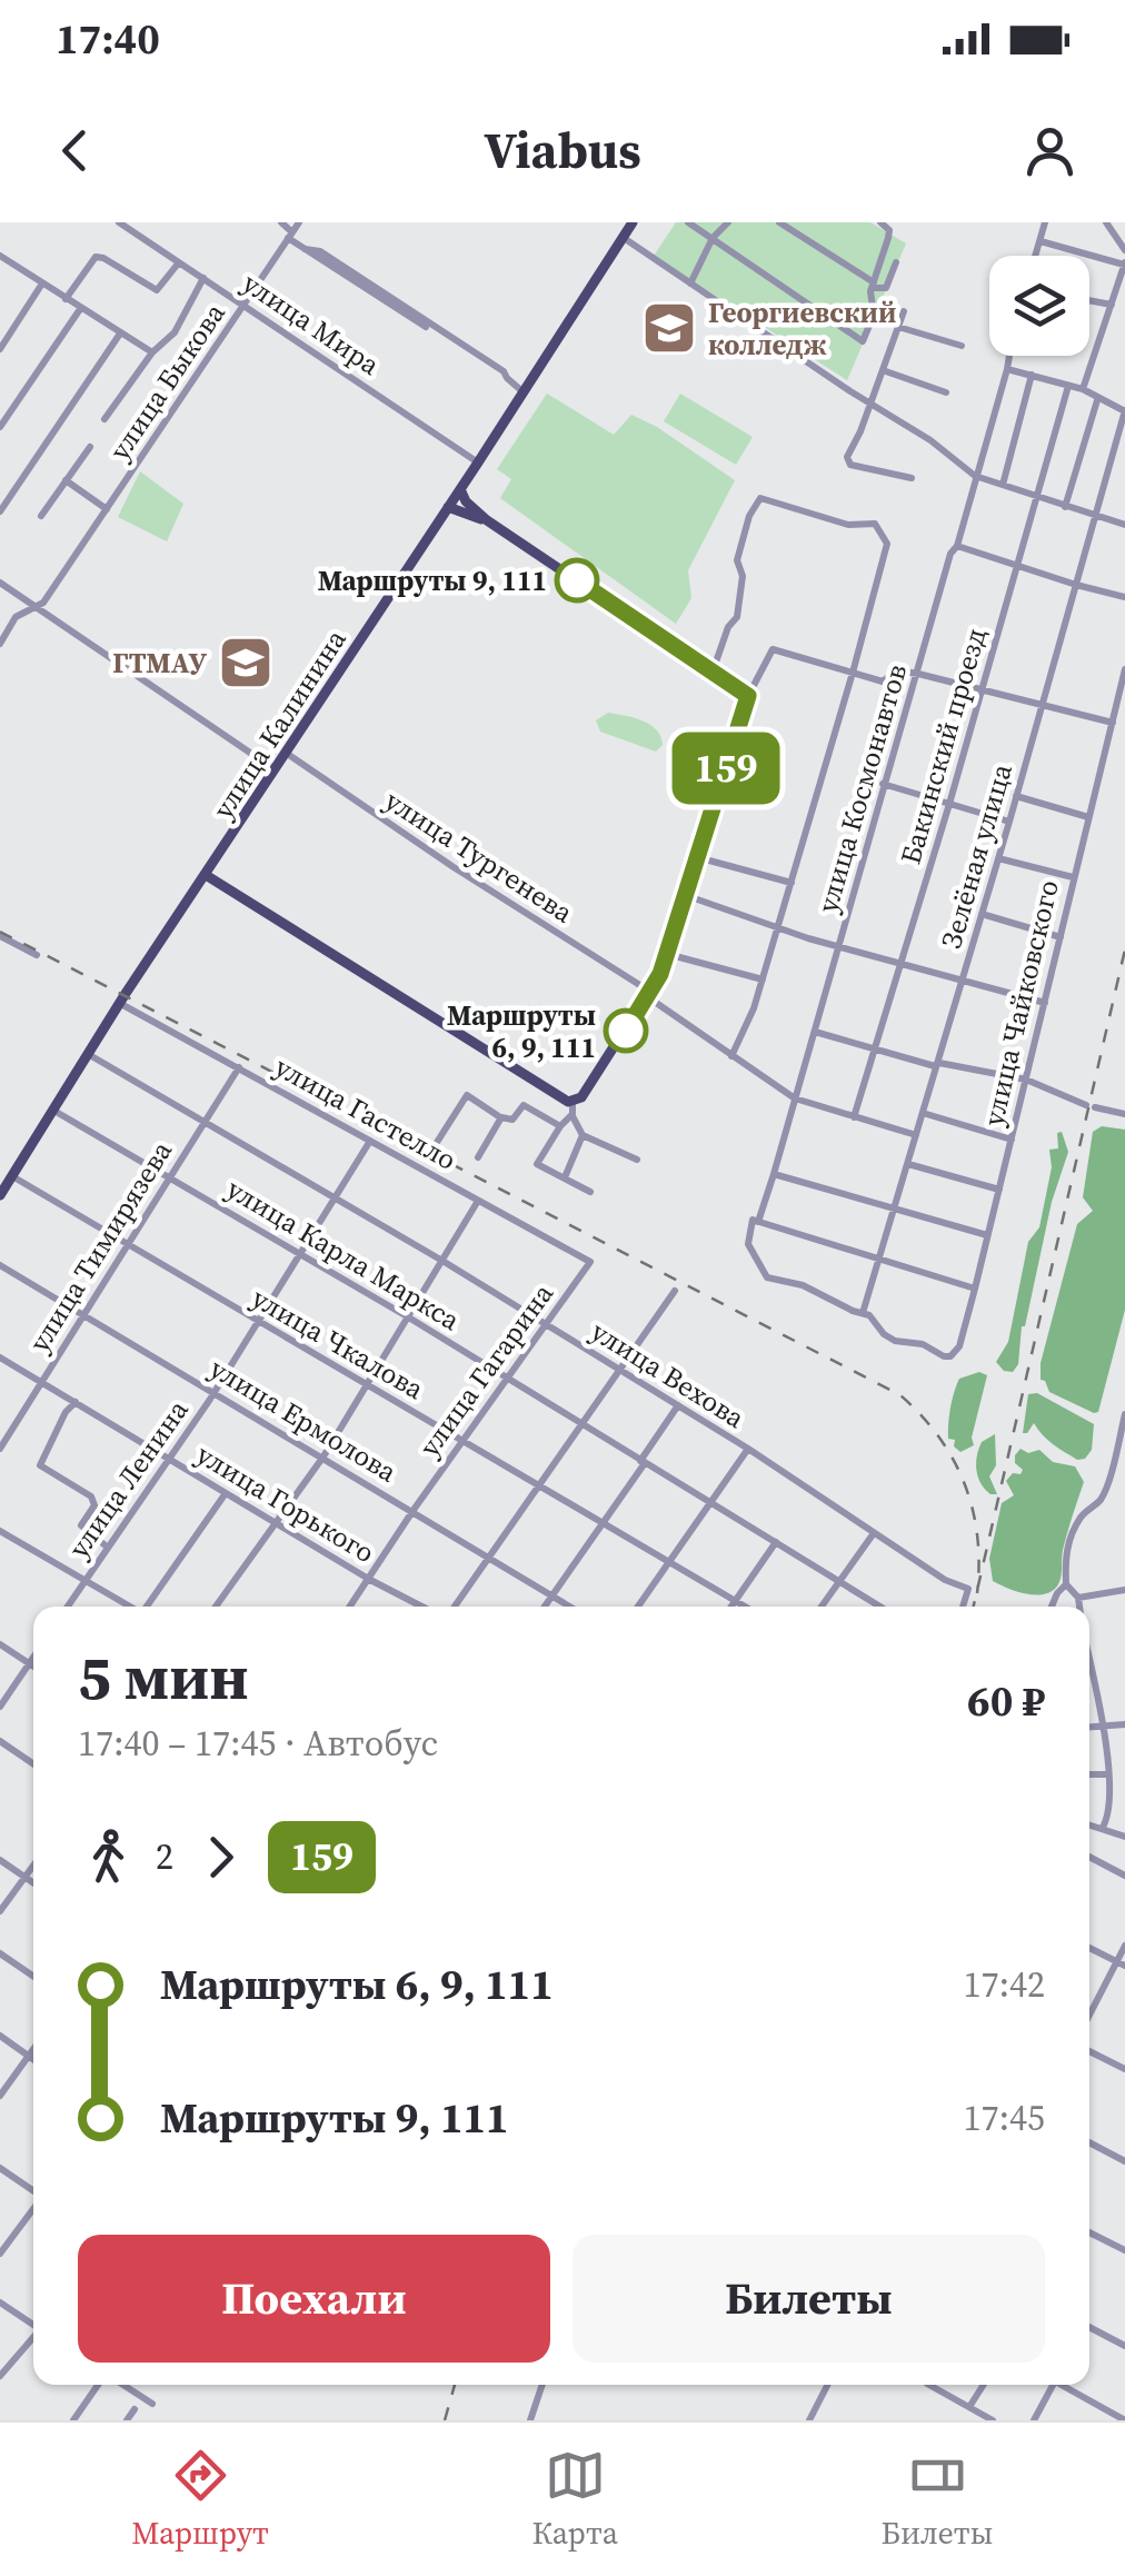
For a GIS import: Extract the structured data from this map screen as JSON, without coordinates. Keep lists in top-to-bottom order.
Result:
{
  "streets": {
    "main road": ["улица Калинина"],
    "street": [
      "улица Мира",
      "улица Быкова",
      "Бакинский проезд",
      "улица Космонавтов",
      "улица Тургенева",
      "Зелёная улица",
      "улица Чайковского",
      "улица Гастелло",
      "улица Тимирязева",
      "улица Карла Маркса",
      "улица Чкалова",
      "улица Гагарина",
      "улица Вехова",
      "улица Ермолова",
      "улица Ленина",
      "улица Горького"
    ]
  },
  "crossings": [
    ["улица Мира", "улица Быкова"],
    ["улица Мира", "улица Калинина"],
    ["улица Калинина", "улица Тургенева"],
    ["улица Калинина", "улица Гастелло"],
    ["улица Калинина", "улица Карла Маркса"],
    ["улица Калинина", "улица Чкалова"],
    ["улица Калинина", "улица Вехова"],
    ["Бакинский проезд", "улица Тургенева"],
    ["улица Космонавтов", "улица Тургенева"],
    ["улица Тургенева", "Зелёная улица"],
    ["Зелёная улица", "улица Чайковского"],
    ["улица Гастелло", "улица Тимирязева"],
    ["улица Гастелло", "улица Гагарина"],
    ["улица Гастелло", "улица Ленина"],
    ["улица Тимирязева", "улица Карла Маркса"],
    ["улица Тимирязева", "улица Чкалова"],
    ["улица Тимирязева", "улица Вехова"],
    ["улица Тимирязева", "улица Ермолова"],
    ["улица Тимирязева", "улица Горького"],
    ["улица Карла Маркса", "улица Гагарина"],
    ["улица Карла Маркса", "улица Ленина"],
    ["улица Чкалова", "улица Гагарина"],
    ["улица Чкалова", "улица Ленина"],
    ["улица Гагарина", "улица Вехова"],
    ["улица Гагарина", "улица Ермолова"],
    ["улица Гагарина", "улица Горького"],
    ["улица Вехова", "улица Ленина"],
    ["улица Ермолова", "улица Ленина"],
    ["улица Ленина", "улица Горького"]
  ],
  "places": {
    "school or university": ["Георгиевский колледж", "ГТМАУ"],
    "other": ["Маршруты 9, 111", "Маршруты 6, 9, 111"]
  },
  "lines": ["bus line 159"],
  "page": {
    "status": "17:40",
    "header": "Viabus",
    "on_map": "159",
    "heading": ["5 мин", "17:40 – 17:45 · Автобус", "60 ₽"],
    "legs": ["2", "159"],
    "list": [
      {
        "name": "Маршруты 6, 9, 111",
        "value": "17:42"
      },
      {
        "name": "Маршруты 9, 111",
        "value": "17:45"
      }
    ],
    "buttons": ["Поехали", "Билеты"],
    "tabs": ["Маршрут", "Карта", "Билеты"]
  }
}
